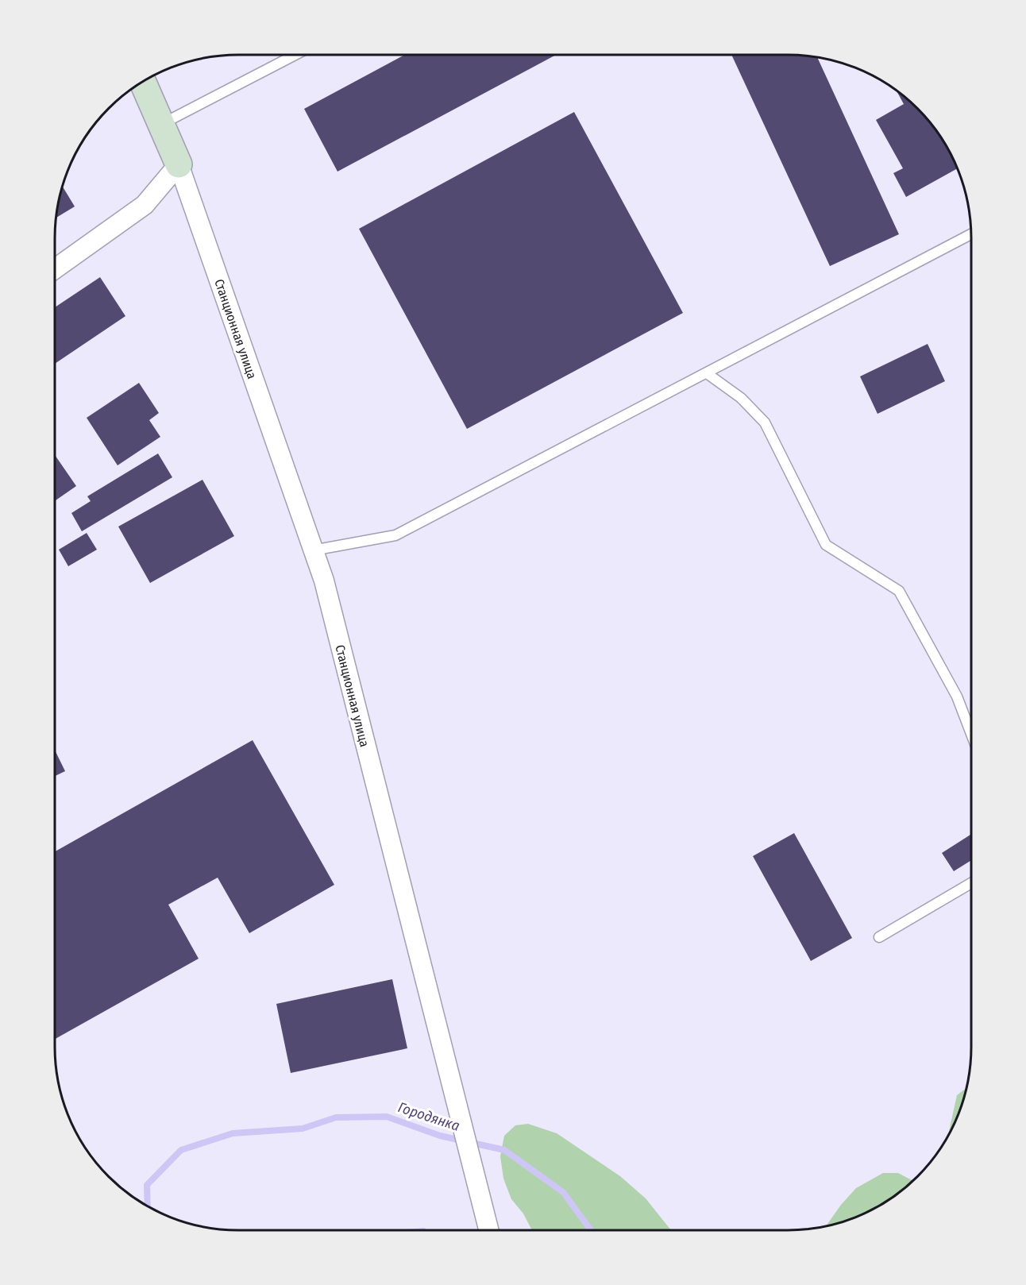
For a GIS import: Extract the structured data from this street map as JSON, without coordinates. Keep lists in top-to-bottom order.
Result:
{
  "streets": {
    "street": ["Станционная улица"]
  },
  "water": ["Городянка"]
}
